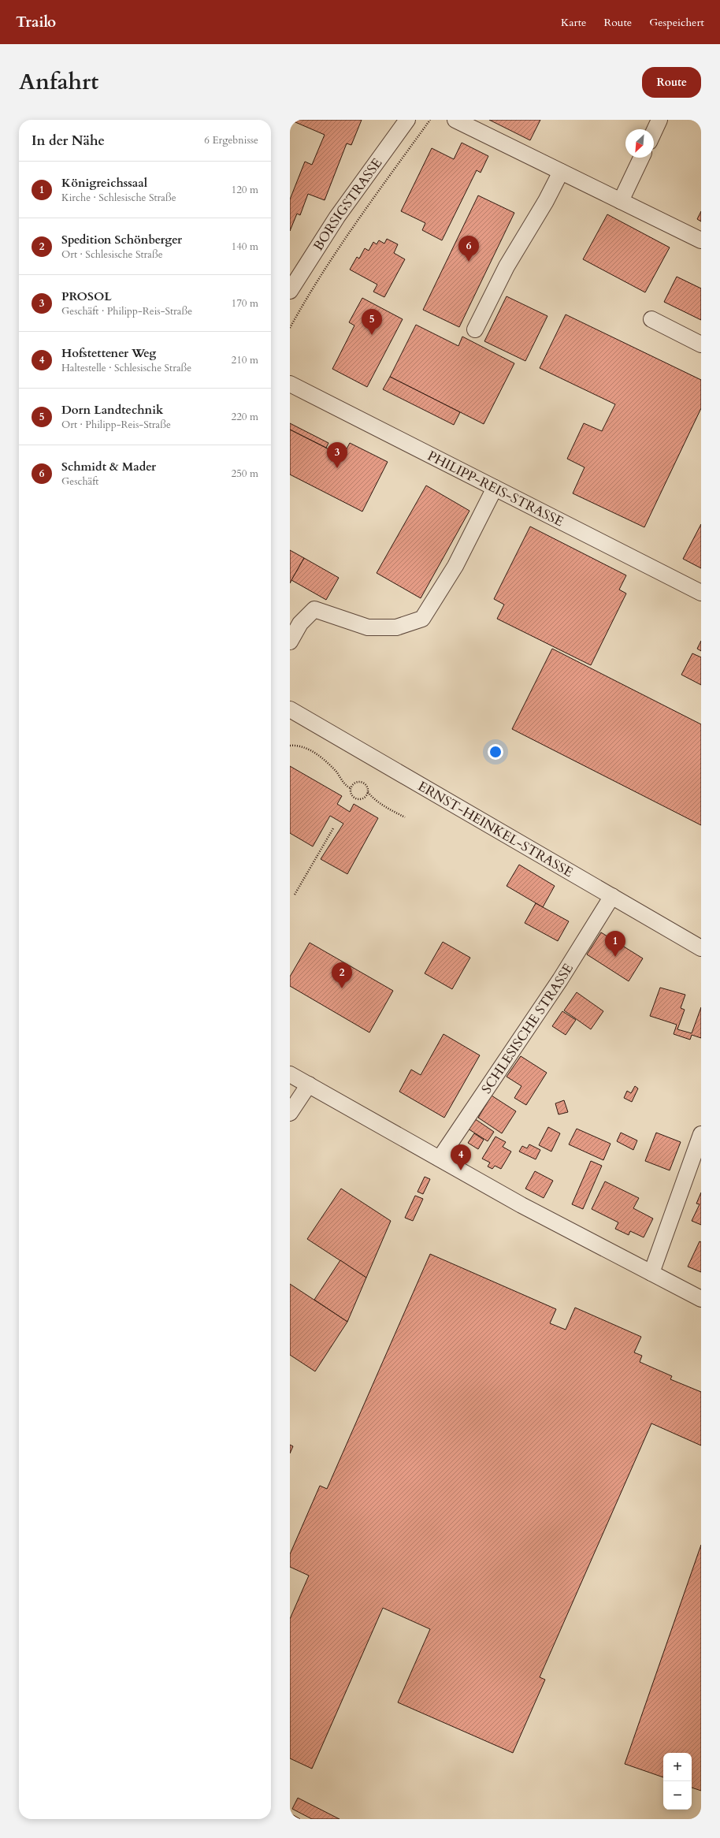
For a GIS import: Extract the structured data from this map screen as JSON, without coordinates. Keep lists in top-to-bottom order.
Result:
{
  "streets": {
    "street": [
      "BORSIGSTRASSE",
      "PHILIPP-REIS-STRASSE",
      "ERNST-HEINKEL-STRASSE",
      "SCHLESISCHE STRASSE"
    ]
  },
  "crossings": [
    ["ERNST-HEINKEL-STRASSE", "SCHLESISCHE STRASSE"]
  ],
  "north": "bottom left",
  "page": {
    "header": "Trailo",
    "nav": ["Karte", "Route", "Gespeichert"],
    "title": "Anfahrt",
    "buttons": "Route",
    "heading": ["In der Nähe", "6 Ergebnisse"],
    "list": [
      {
        "mark": "1",
        "name": "Königreichssaal",
        "note": "Kirche · Schlesische Straße",
        "value": "120 m"
      },
      {
        "mark": "2",
        "name": "Spedition Schönberger",
        "note": "Ort · Schlesische Straße",
        "value": "140 m"
      },
      {
        "mark": "3",
        "name": "PROSOL",
        "note": "Geschäft · Philipp-Reis-Straße",
        "value": "170 m"
      },
      {
        "mark": "4",
        "name": "Hofstettener Weg",
        "note": "Haltestelle · Schlesische Straße",
        "value": "210 m"
      },
      {
        "mark": "5",
        "name": "Dorn Landtechnik",
        "note": "Ort · Philipp-Reis-Straße",
        "value": "220 m"
      },
      {
        "mark": "6",
        "name": "Schmidt & Mader",
        "note": "Geschäft",
        "value": "250 m"
      }
    ],
    "pins": [
      "6",
      "5",
      "3",
      "1",
      "2",
      "4"
    ],
    "map_buttons": ["+", "−"]
  }
}
